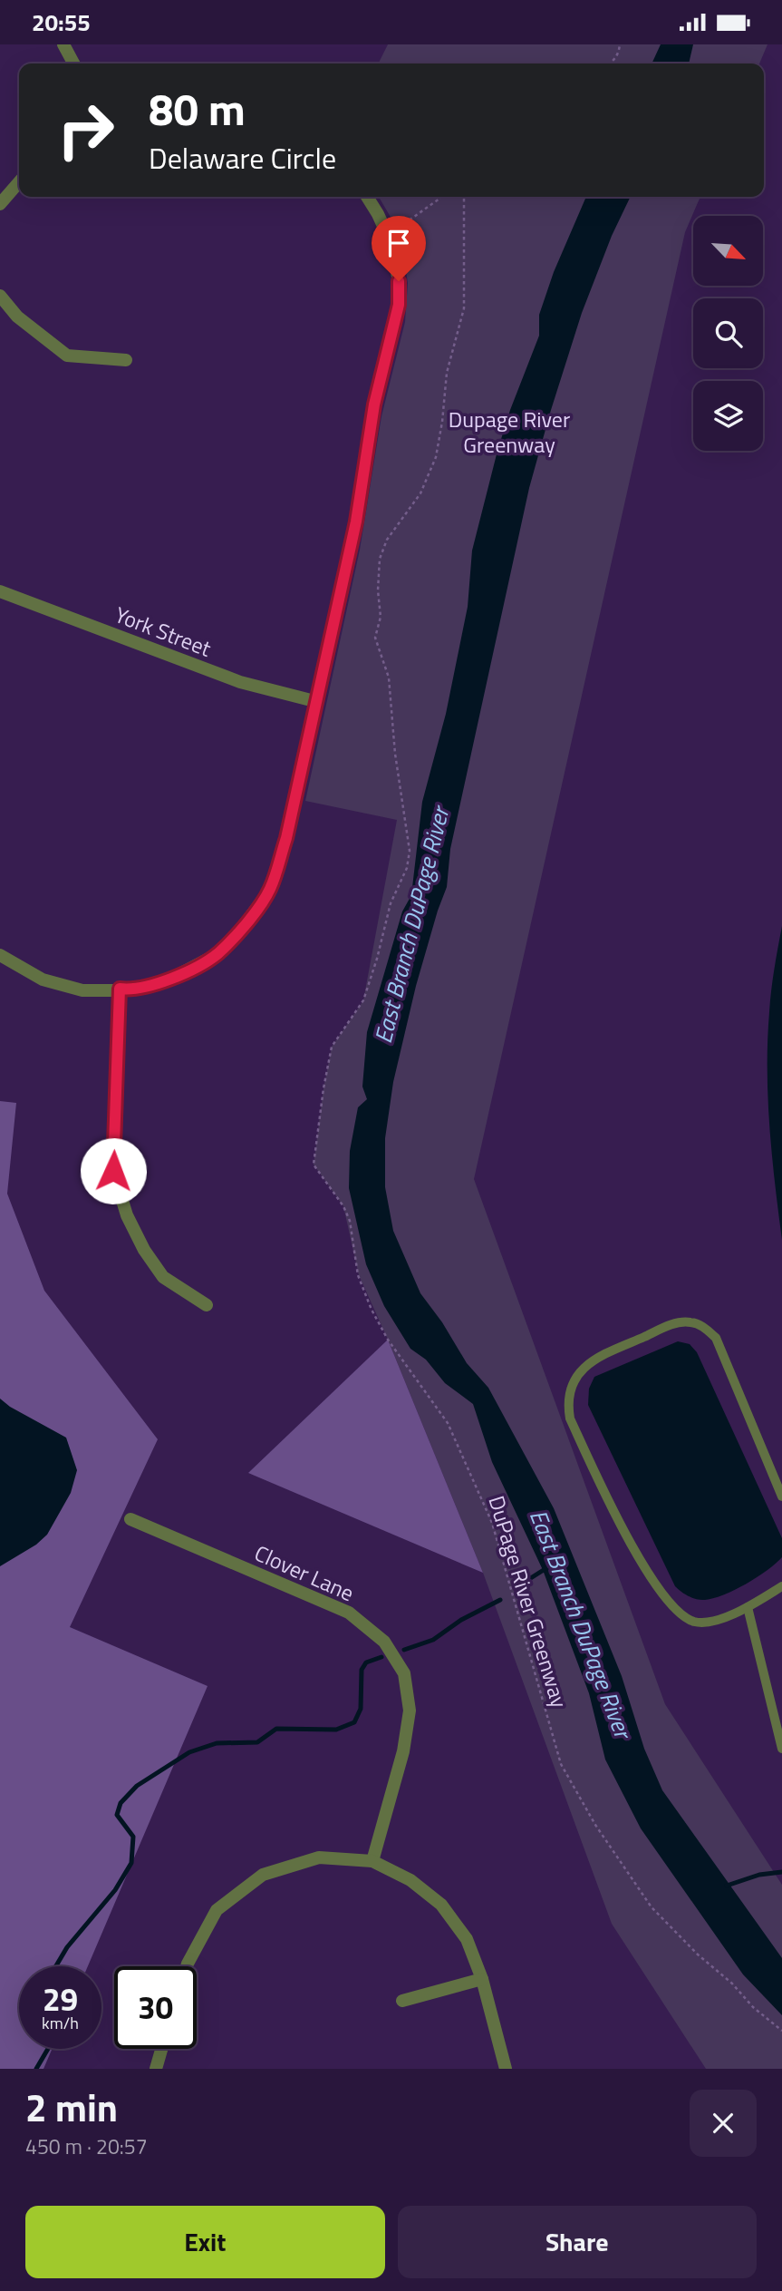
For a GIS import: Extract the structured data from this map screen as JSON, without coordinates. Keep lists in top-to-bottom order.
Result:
{
  "streets": {
    "street": ["York Street", "Clover Lane"],
    "path": ["DuPage River Greenway"]
  },
  "water": ["East Branch DuPage River"],
  "parks": ["Dupage River Greenway"],
  "north": "bottom right",
  "page": {
    "status": "20:55",
    "turn": ["80 m", "Delaware Circle"],
    "speed": "29 km/h",
    "limit": "30",
    "heading": ["2 min", "450 m · 20:57"],
    "buttons": ["Exit", "Share"]
  }
}
